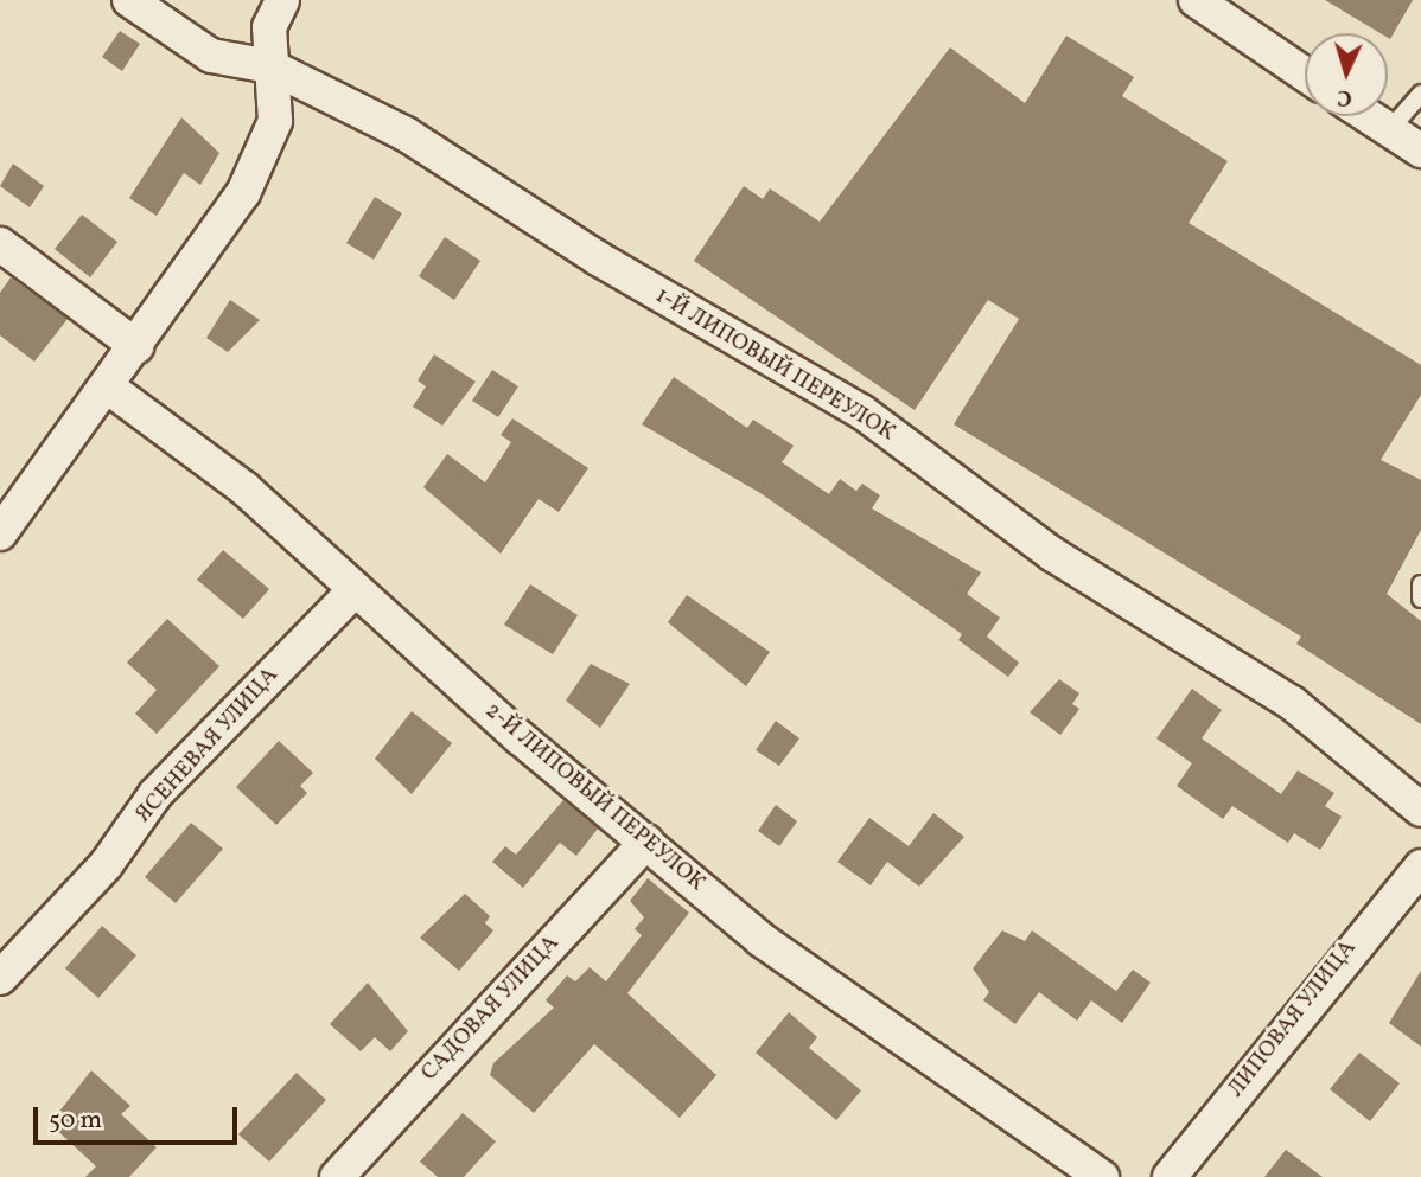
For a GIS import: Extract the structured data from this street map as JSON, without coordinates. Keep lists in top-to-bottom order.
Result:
{
  "streets": {
    "street": [
      "1-Й ЛИПОВЫЙ ПЕРЕУЛОК",
      "ЯСЕНЕВАЯ УЛИЦА",
      "2-Й ЛИПОВЫЙ ПЕРЕУЛОК",
      "САДОВАЯ УЛИЦА",
      "ЛИПОВАЯ УЛИЦА"
    ]
  },
  "crossings": [
    ["ЯСЕНЕВАЯ УЛИЦА", "2-Й ЛИПОВЫЙ ПЕРЕУЛОК"],
    ["2-Й ЛИПОВЫЙ ПЕРЕУЛОК", "САДОВАЯ УЛИЦА"]
  ],
  "scale_bar": "50 m",
  "north": "bottom"
}
